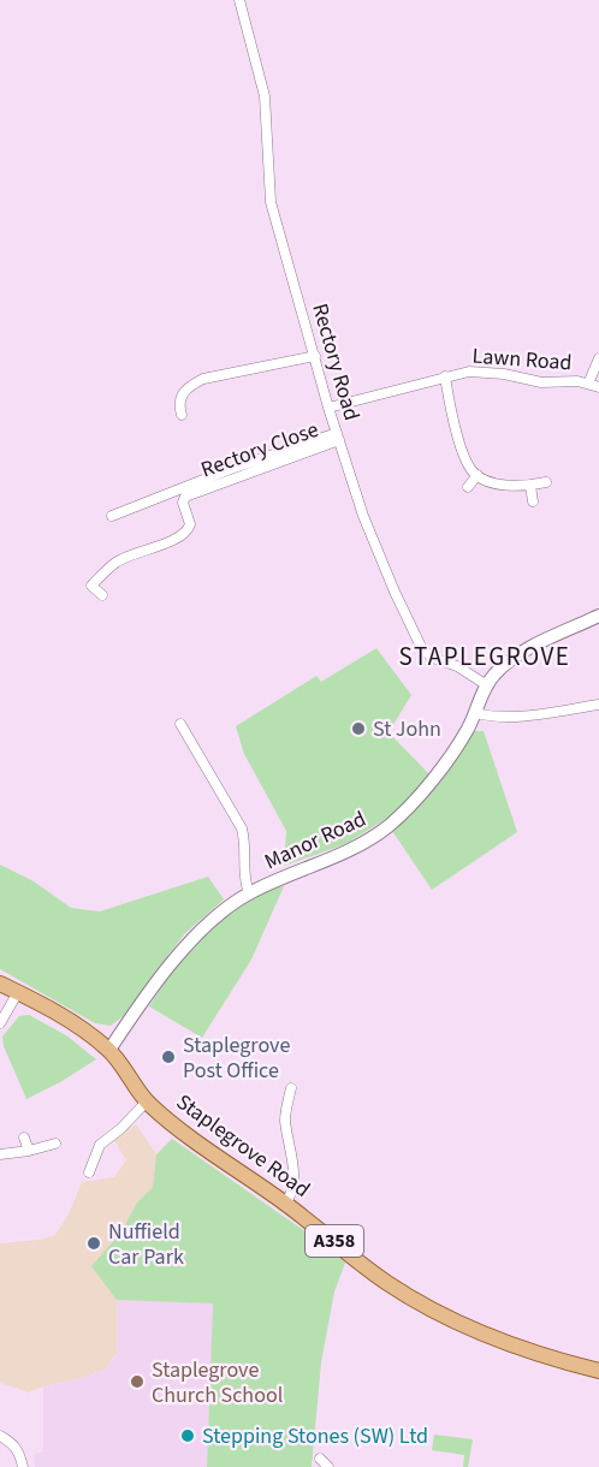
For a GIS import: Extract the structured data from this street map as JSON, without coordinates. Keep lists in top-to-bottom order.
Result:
{
  "streets": {
    "main road": ["Staplegrove Road", "A358"],
    "street": [
      "Lawn Road",
      "Rectory Road",
      "Rectory Close",
      "Manor Road"
    ]
  },
  "crossings": [
    ["Lawn Road", "Rectory Road"],
    ["Rectory Road", "Rectory Close"],
    ["Rectory Road", "Manor Road"],
    ["Manor Road", "Staplegrove Road"],
    ["Manor Road", "A358"],
    ["Staplegrove Road", "A358"]
  ],
  "districts": ["STAPLEGROVE"],
  "places": [
    "St John",
    "Staplegrove Post Office",
    "Nuffield Car Park",
    "Staplegrove Church School",
    "Stepping Stones (SW) Ltd"
  ]
}
